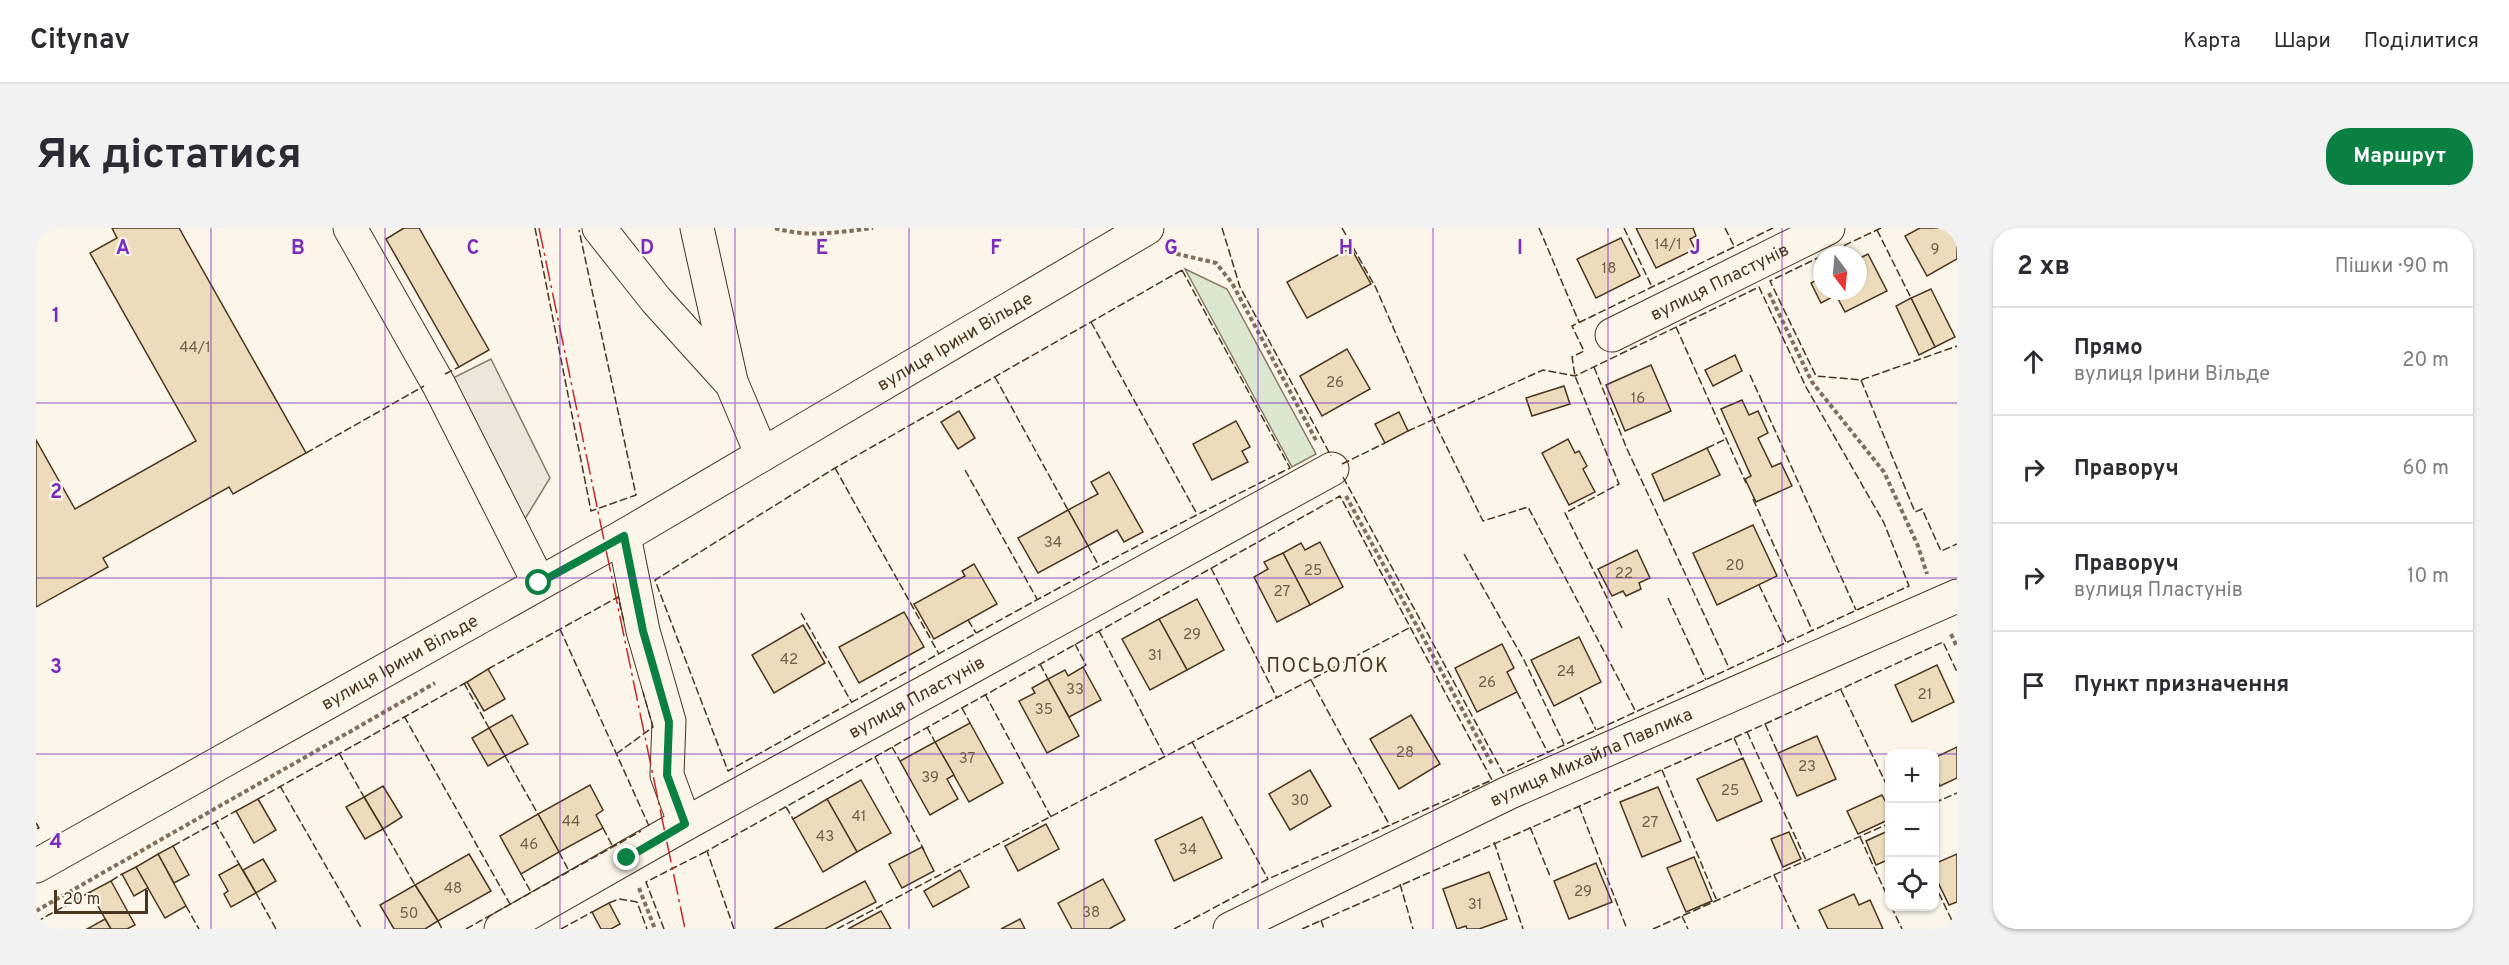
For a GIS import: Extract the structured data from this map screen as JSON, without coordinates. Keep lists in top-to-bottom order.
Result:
{
  "streets": {
    "street": ["вулиця Пластунів", "вулиця Ірини Вільде", "вулиця Михайла Павлика"]
  },
  "districts": ["ПОСЬОЛОК"],
  "house_numbers": [
    "14/1",
    "9",
    "18",
    "44/1",
    "26",
    "16",
    "34",
    "20",
    "25",
    "22",
    "27",
    "29",
    "31",
    "42",
    "24",
    "26",
    "33",
    "21",
    "35",
    "28",
    "37",
    "23",
    "39",
    "25",
    "30",
    "41",
    "44",
    "27",
    "43",
    "46",
    "34",
    "48",
    "29",
    "31",
    "38",
    "50"
  ],
  "scale_bar": "20 m",
  "north": "bottom",
  "page": {
    "header": "Citynav",
    "nav": ["Карта", "Шари", "Поділитися"],
    "buttons": "Маршрут",
    "title": "Як дістатися",
    "heading": ["2 хв", "Пішки · 90 m"],
    "list": [
      ["Прямо", "вулиця Ірини Вільде", "20 m"],
      ["Праворуч", "60 m"],
      ["Праворуч", "вулиця Пластунів", "10 m"],
      "Пункт призначення"
    ],
    "map_buttons": ["+", "−"],
    "scale": "20 m"
  },
  "grid": {
    "columns": [
      "A",
      "B",
      "C",
      "D",
      "E",
      "F",
      "G",
      "H",
      "I",
      "J"
    ],
    "rows": [
      "1",
      "2",
      "3",
      "4"
    ]
  }
}
